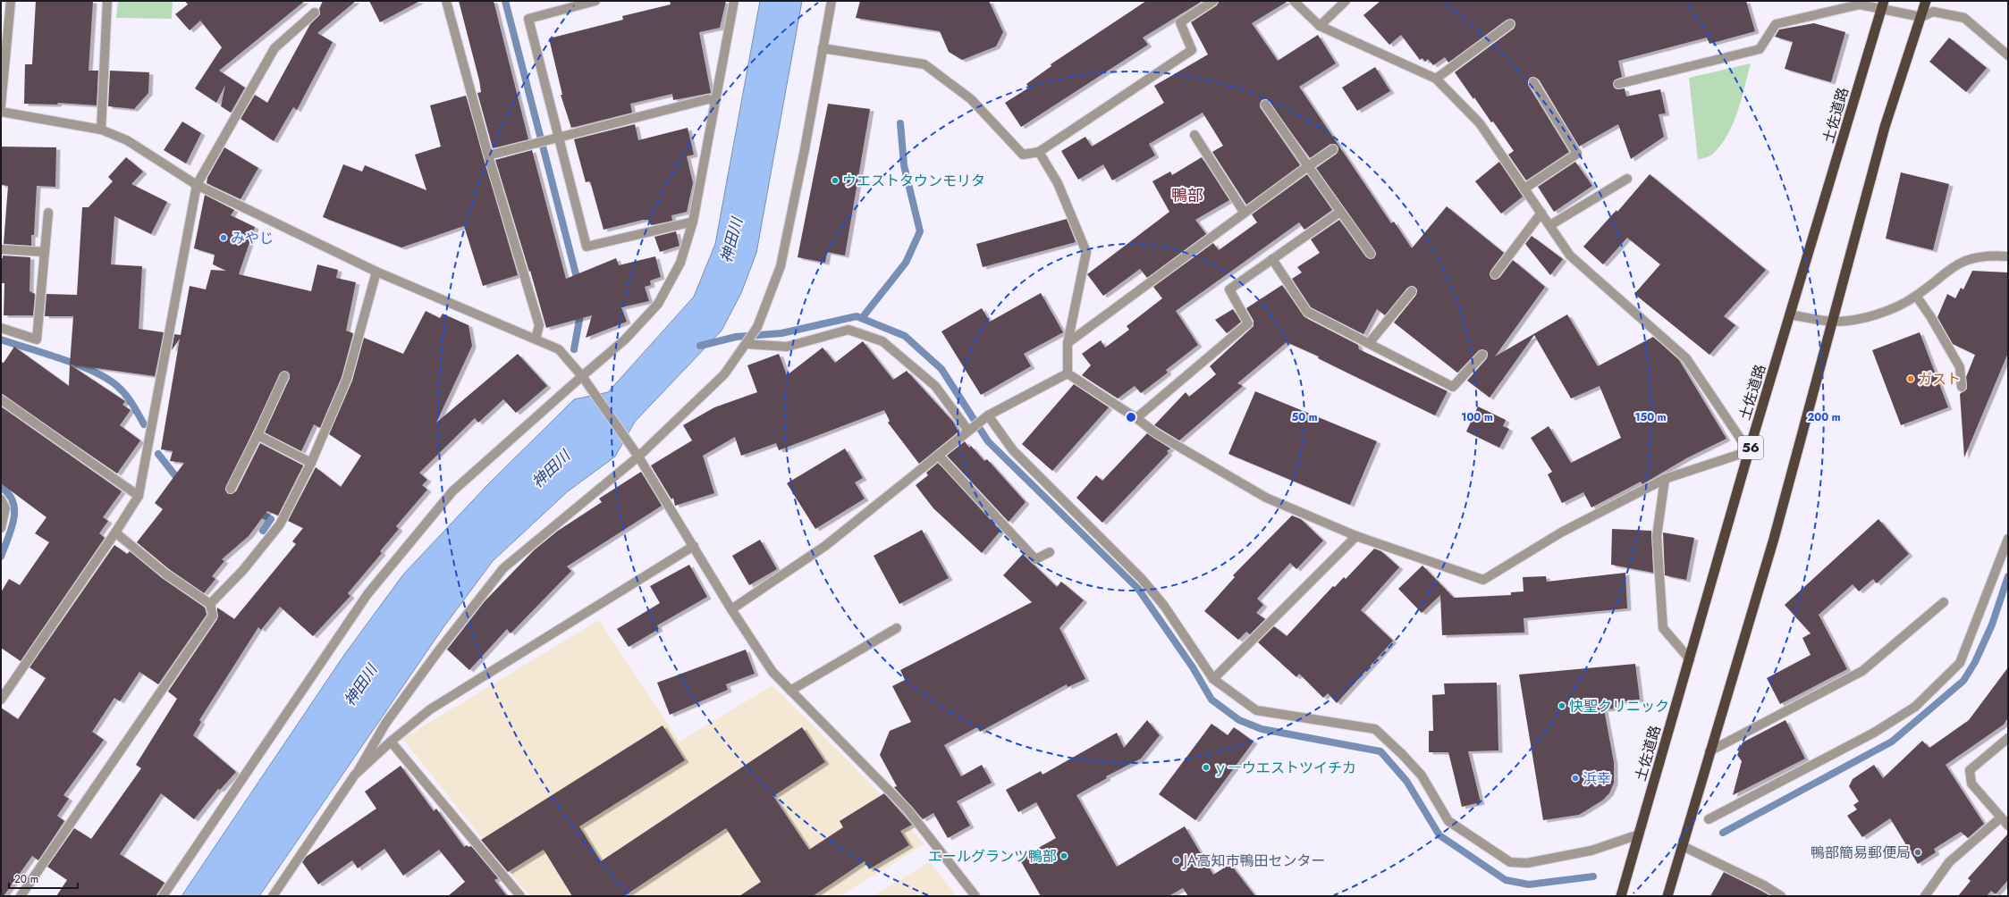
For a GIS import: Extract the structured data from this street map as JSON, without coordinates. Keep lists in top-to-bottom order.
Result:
{
  "streets": {
    "highway": ["土佐道路", "56"]
  },
  "districts": ["鴨部"],
  "water": ["神田川"],
  "places": [
    "ウエストタウンモリタ",
    "みやじ",
    "ガスト",
    "快聖クリニック",
    "ｙ―ウエストツイチカ",
    "浜幸",
    "鴨部簡易郵便局",
    "エールグランツ鴨部",
    "JA高知市鴨田センター"
  ],
  "scale_bar": "20 m",
  "rings": [
    "50 m",
    "100 m",
    "150 m",
    "200 m"
  ]
}
